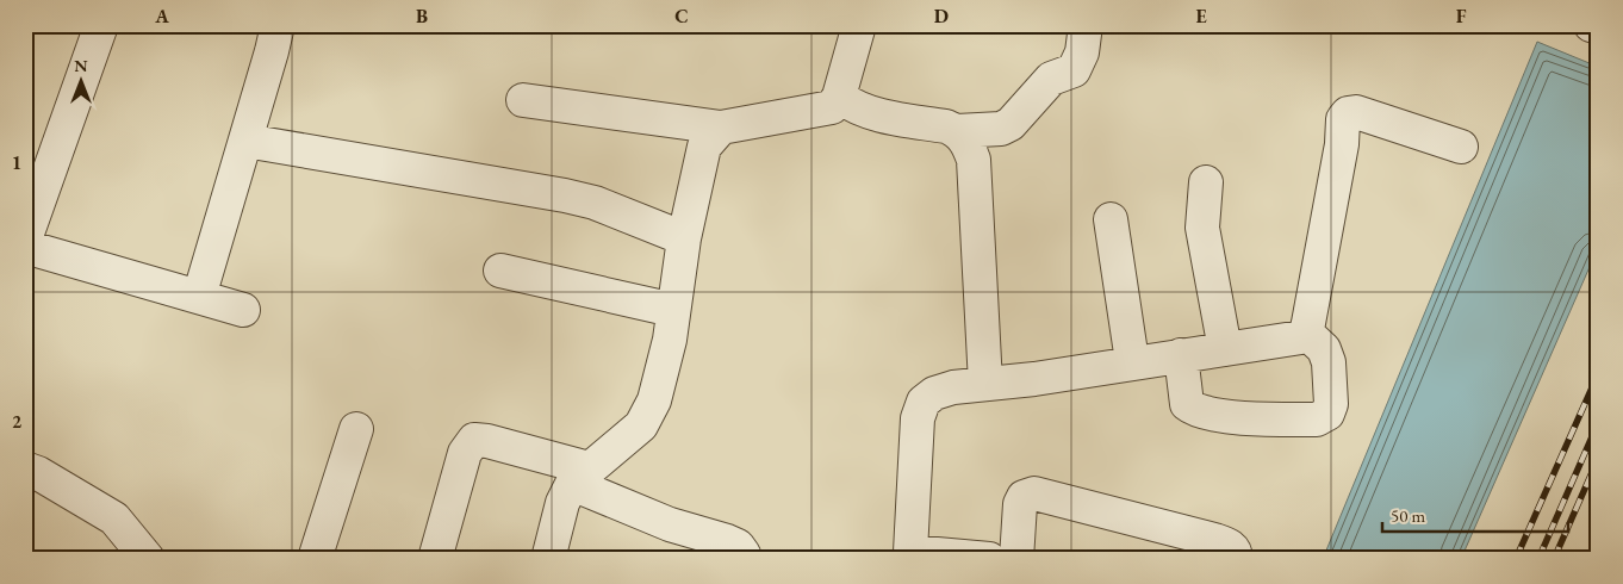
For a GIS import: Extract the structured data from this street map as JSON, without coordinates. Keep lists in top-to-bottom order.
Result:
{
  "scale_bar": "50 m",
  "north": "top",
  "grid": {
    "columns": [
      "A",
      "B",
      "C",
      "D",
      "E",
      "F"
    ],
    "rows": ["1", "2"]
  }
}
